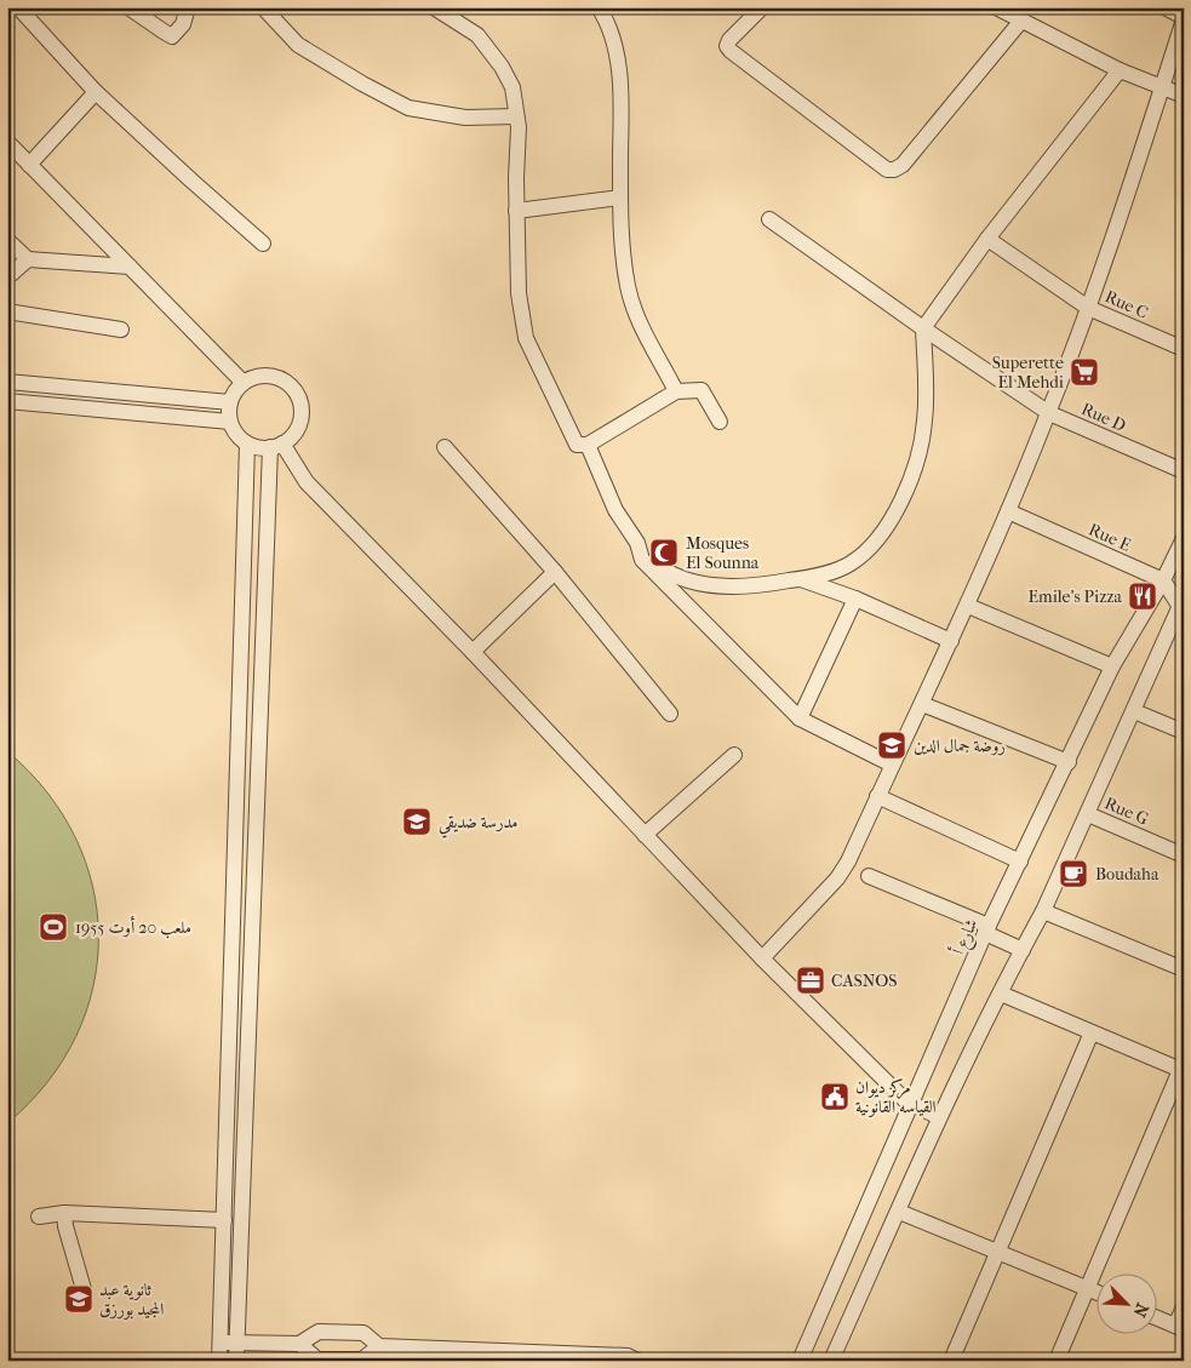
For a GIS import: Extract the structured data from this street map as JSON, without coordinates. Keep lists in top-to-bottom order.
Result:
{
  "streets": {
    "street": [
      "Rue C",
      "Rue D",
      "Rue E",
      "Rue G",
      "شارع أ"
    ]
  },
  "crossings": [
    ["Rue E", "شارع أ"]
  ],
  "places": {
    "supermarket": ["Superette El Mehdi"],
    "mosque": ["Mosques El Sounna"],
    "restaurant": ["Emile's Pizza"],
    "school or university": ["روضة جمال الدين", "مدرسة ضديقي", "ثانوية عبد المجيد بورزق"],
    "cafe": ["Boudaha"],
    "sports": ["ملعب 20 أوت 1955"],
    "office": ["CASNOS"],
    "public building": ["مركز ديوان القياسه القانونية"]
  },
  "north": "bottom right"
}
